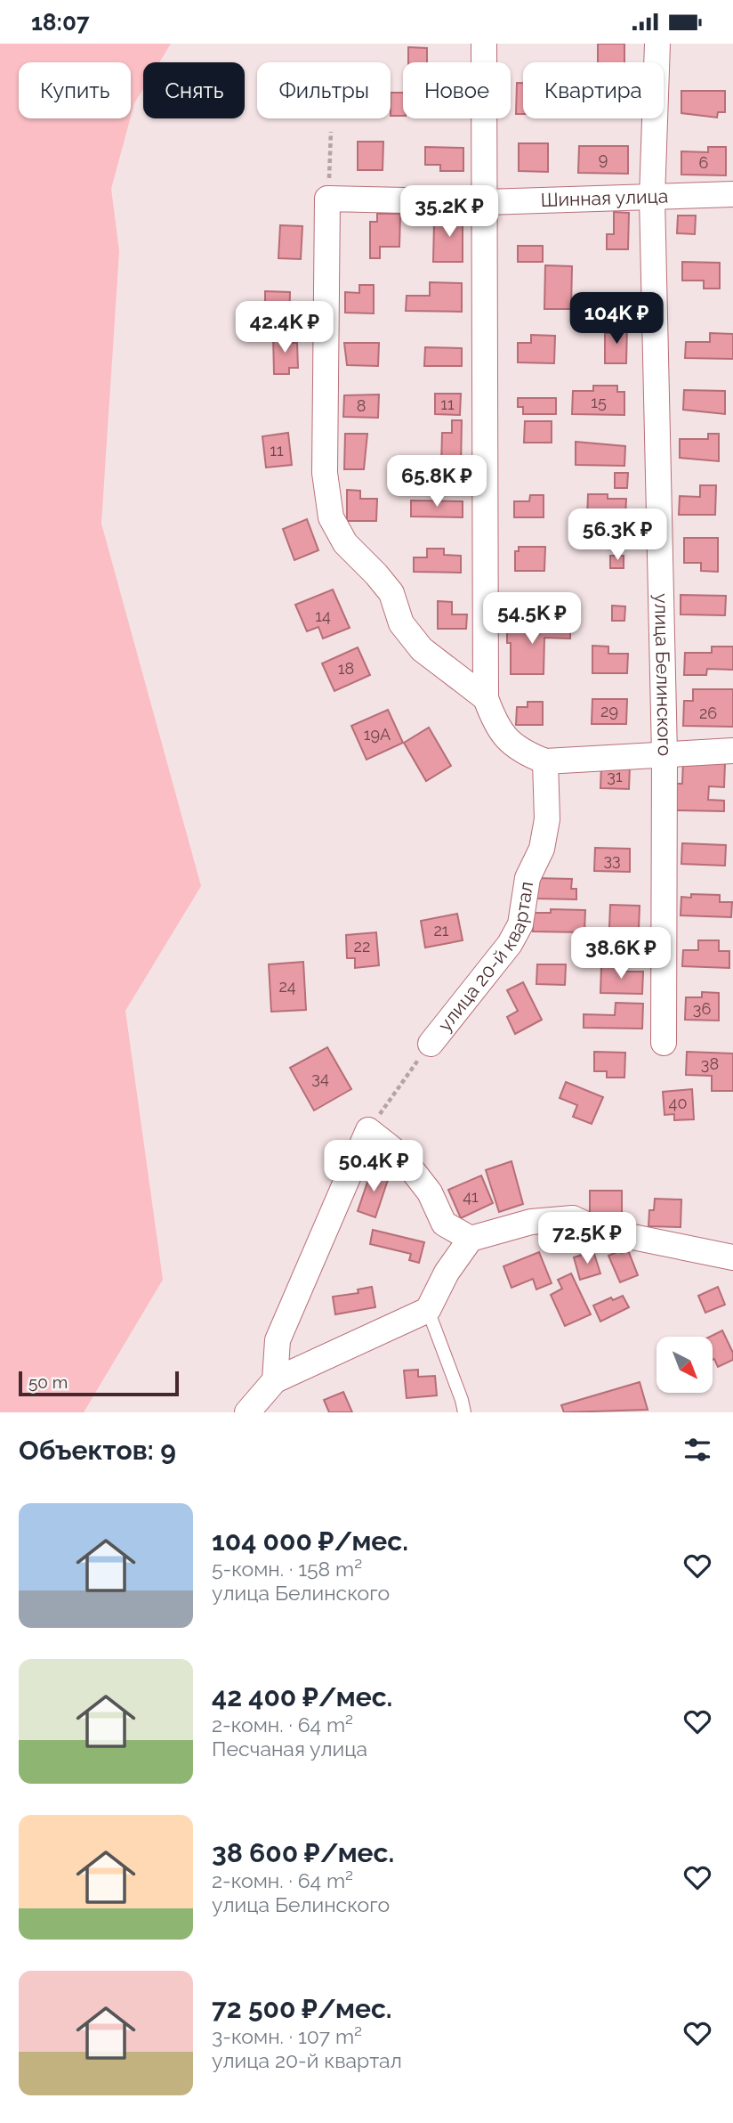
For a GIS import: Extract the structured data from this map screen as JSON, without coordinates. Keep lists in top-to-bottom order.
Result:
{
  "streets": {
    "street": ["Шинная улица", "улица Белинского", "улица 20-й квартал"]
  },
  "crossings": [
    ["Шинная улица", "улица Белинского"]
  ],
  "house_numbers": [
    "9",
    "6",
    "15",
    "11",
    "8",
    "11",
    "14",
    "18",
    "29",
    "26",
    "19А",
    "31",
    "33",
    "21",
    "22",
    "24",
    "36",
    "38",
    "34",
    "40",
    "41"
  ],
  "scale_bar": "50 m",
  "north": "bottom right",
  "page": {
    "status": "18:07",
    "chip": [
      "Купить",
      "Снять",
      "Фильтры",
      "Новое",
      "Квартира"
    ],
    "price": [
      "35.2K ₽",
      "104K ₽",
      "42.4K ₽",
      "65.8K ₽",
      "56.3K ₽",
      "54.5K ₽",
      "38.6K ₽",
      "50.4K ₽",
      "72.5K ₽"
    ],
    "scale": "50 m",
    "heading": "Объектов: 9",
    "list": [
      {
        "name": "104 000 ₽/мес.",
        "note": "5-комн. · 158 m² · улица Белинского"
      },
      {
        "name": "42 400 ₽/мес.",
        "note": "2-комн. · 64 m² · Песчаная улица"
      },
      {
        "name": "38 600 ₽/мес.",
        "note": "2-комн. · 64 m² · улица Белинского"
      },
      {
        "name": "72 500 ₽/мес.",
        "note": "3-комн. · 107 m² · улица 20-й квартал"
      }
    ]
  }
}
